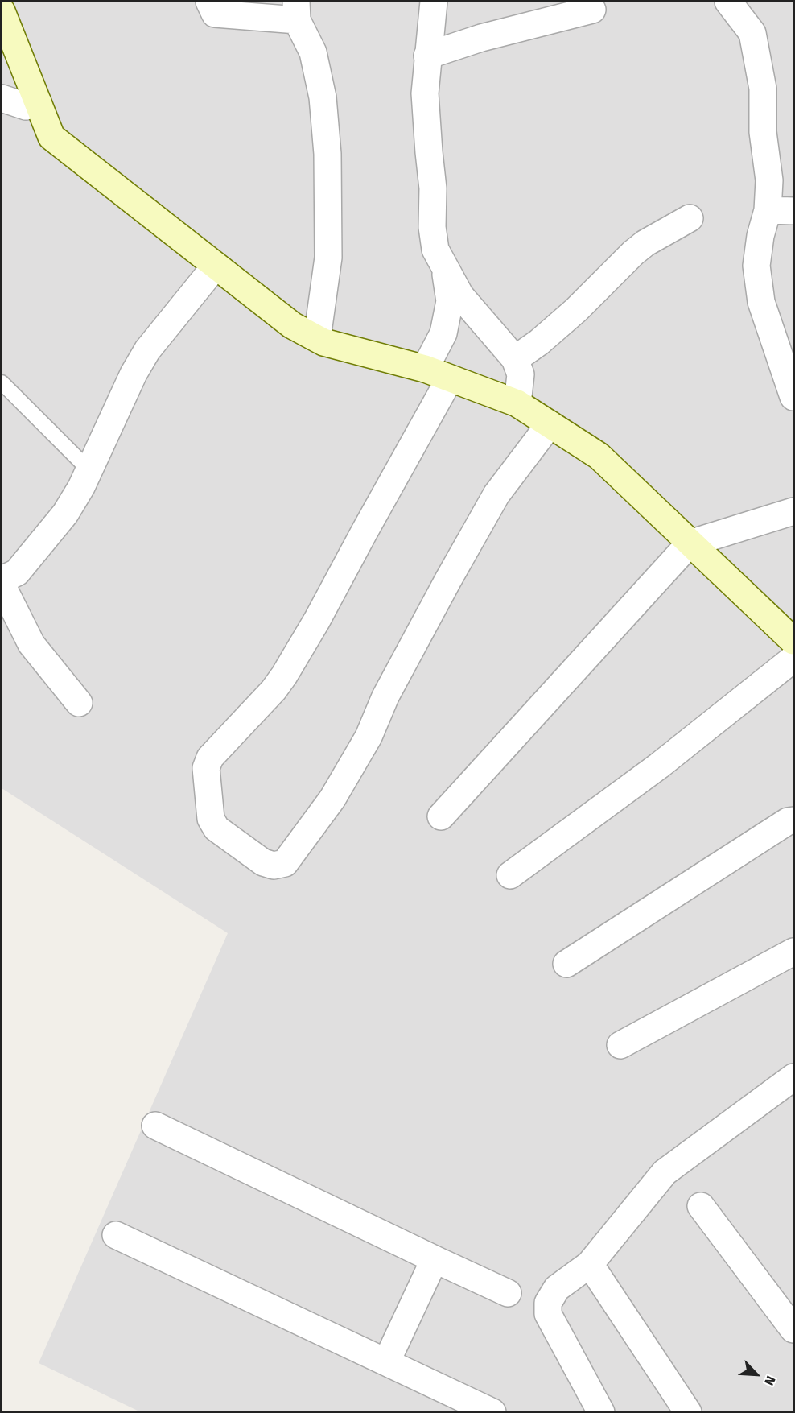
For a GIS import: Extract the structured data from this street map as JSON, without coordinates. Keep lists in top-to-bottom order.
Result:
{
  "north": "bottom right"
}
